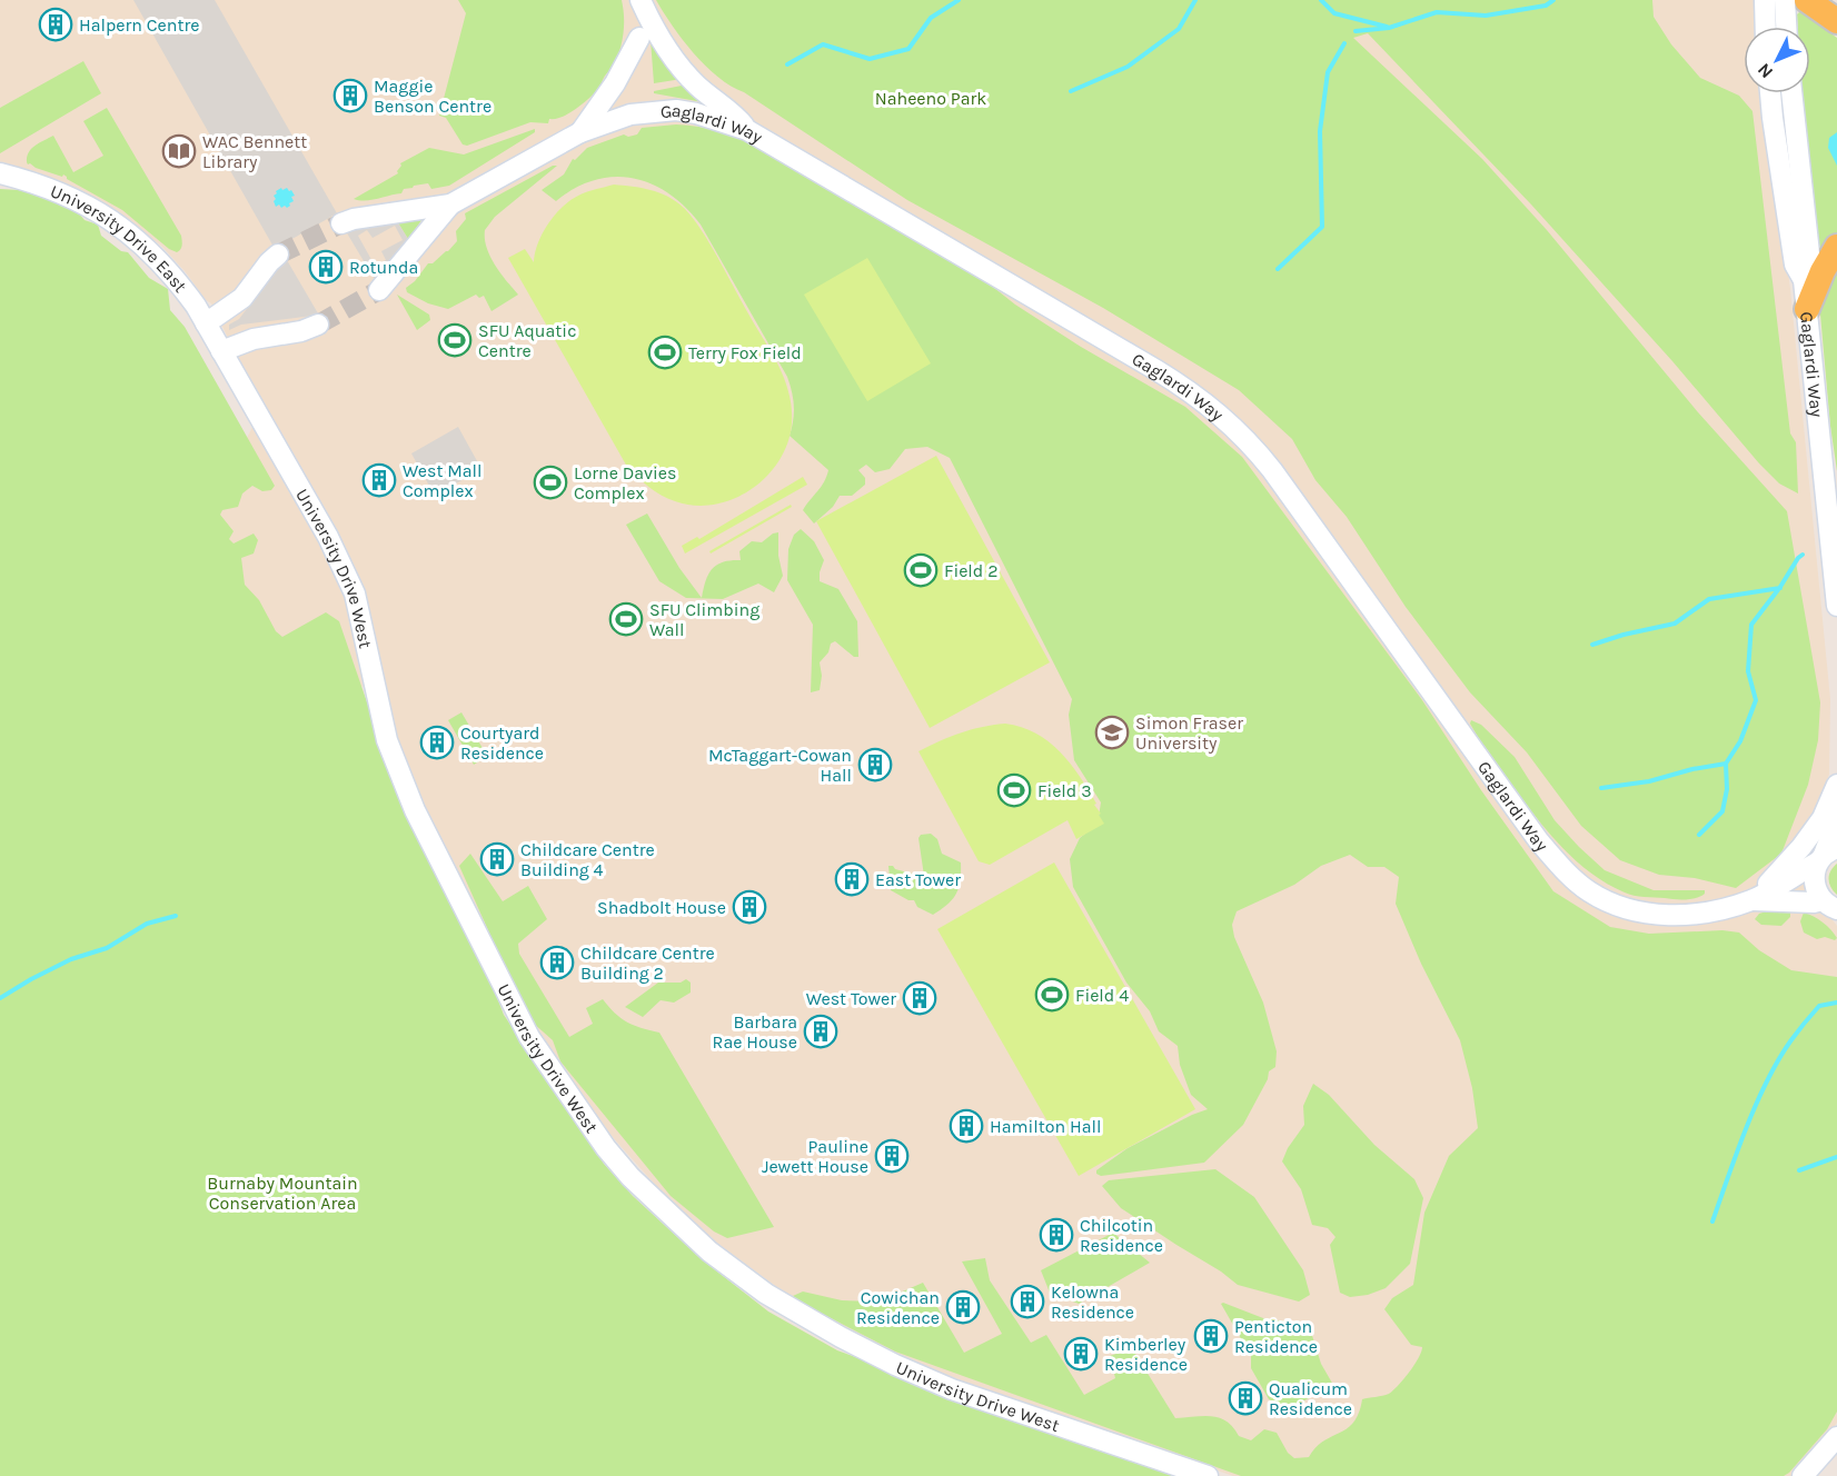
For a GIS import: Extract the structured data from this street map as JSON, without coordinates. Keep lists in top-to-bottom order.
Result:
{
  "streets": {
    "street": ["Gaglardi Way", "University Drive East", "University Drive West"]
  },
  "crossings": [
    ["University Drive East", "University Drive West"]
  ],
  "parks": ["Naheeno Park", "Burnaby Mountain Conservation Area"],
  "places": {
    "building": [
      "Halpern Centre",
      "Maggie Benson Centre",
      "Rotunda",
      "West Mall Complex",
      "Courtyard Residence",
      "McTaggart-Cowan Hall",
      "Childcare Centre Building 4",
      "East Tower",
      "Shadbolt House",
      "Childcare Centre Building 2",
      "West Tower",
      "Barbara Rae House",
      "Hamilton Hall",
      "Pauline Jewett House",
      "Chilcotin Residence",
      "Kelowna Residence",
      "Cowichan Residence",
      "Penticton Residence",
      "Kimberley Residence",
      "Qualicum Residence"
    ],
    "library": ["WAC Bennett Library"],
    "sports": [
      "SFU Aquatic Centre",
      "Terry Fox Field",
      "Lorne Davies Complex",
      "Field 2",
      "SFU Climbing Wall",
      "Field 3",
      "Field 4"
    ],
    "school or university": ["Simon Fraser University"]
  },
  "north": "bottom left"
}
